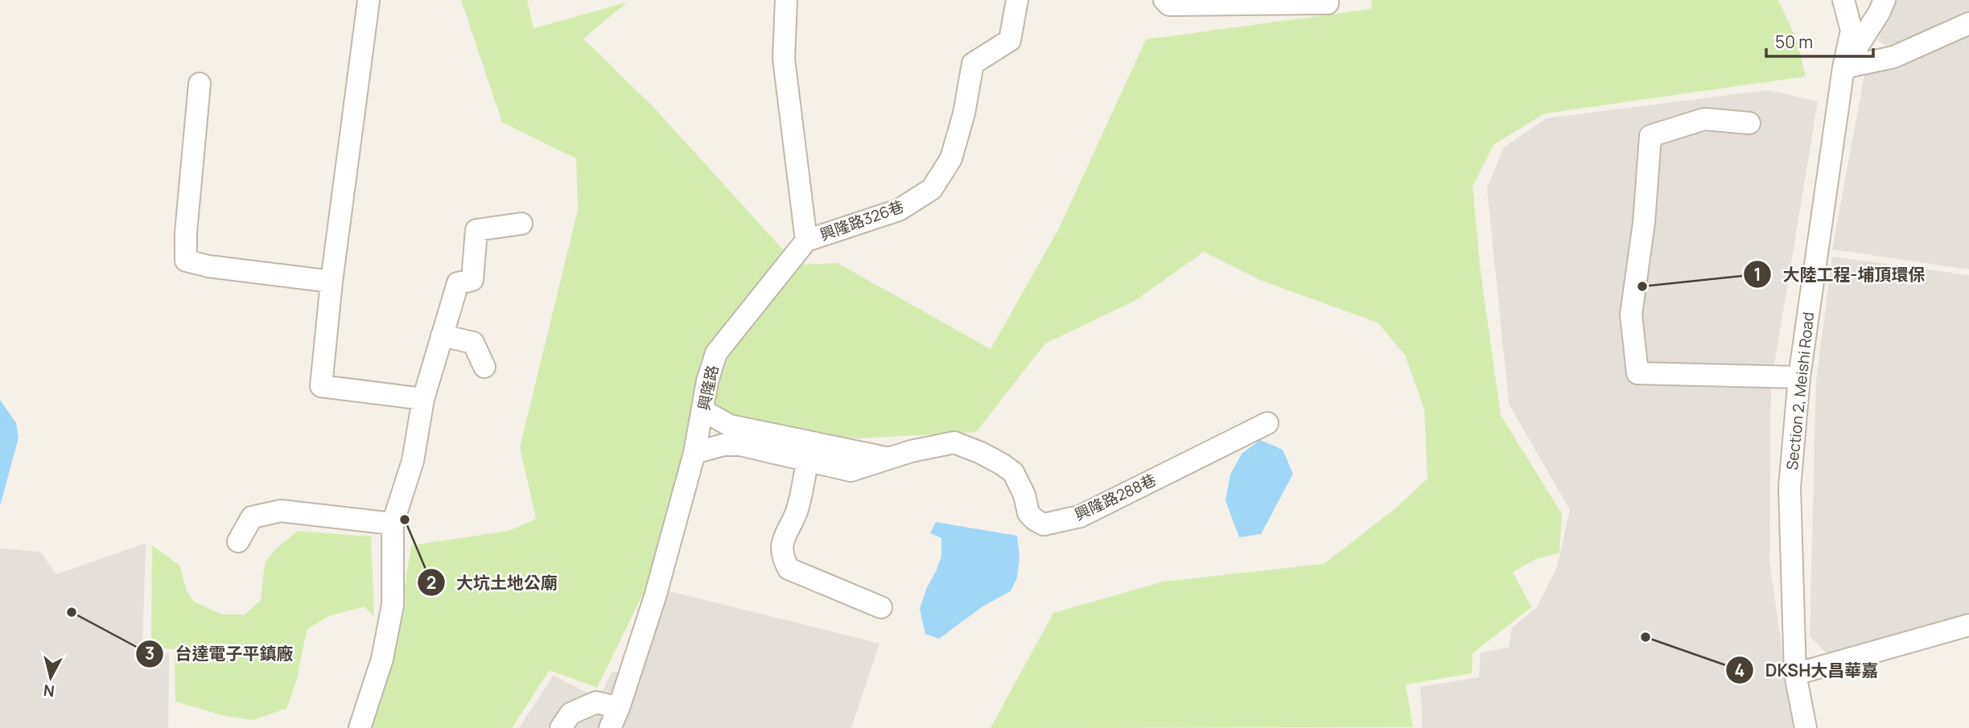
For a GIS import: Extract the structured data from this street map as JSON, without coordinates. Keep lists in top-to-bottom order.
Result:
{
  "streets": {
    "street": [
      "興隆路326巷",
      "興隆路",
      "Section 2, Meishi Road",
      "興隆路288巷"
    ]
  },
  "crossings": [
    ["興隆路326巷", "興隆路"],
    ["興隆路", "興隆路288巷"]
  ],
  "places": [
    "大陸工程-埔頂環保",
    "大坑土地公廟",
    "台達電子平鎮廠",
    "DKSH大昌華嘉"
  ],
  "scale_bar": "50 m",
  "north": "bottom"
}
